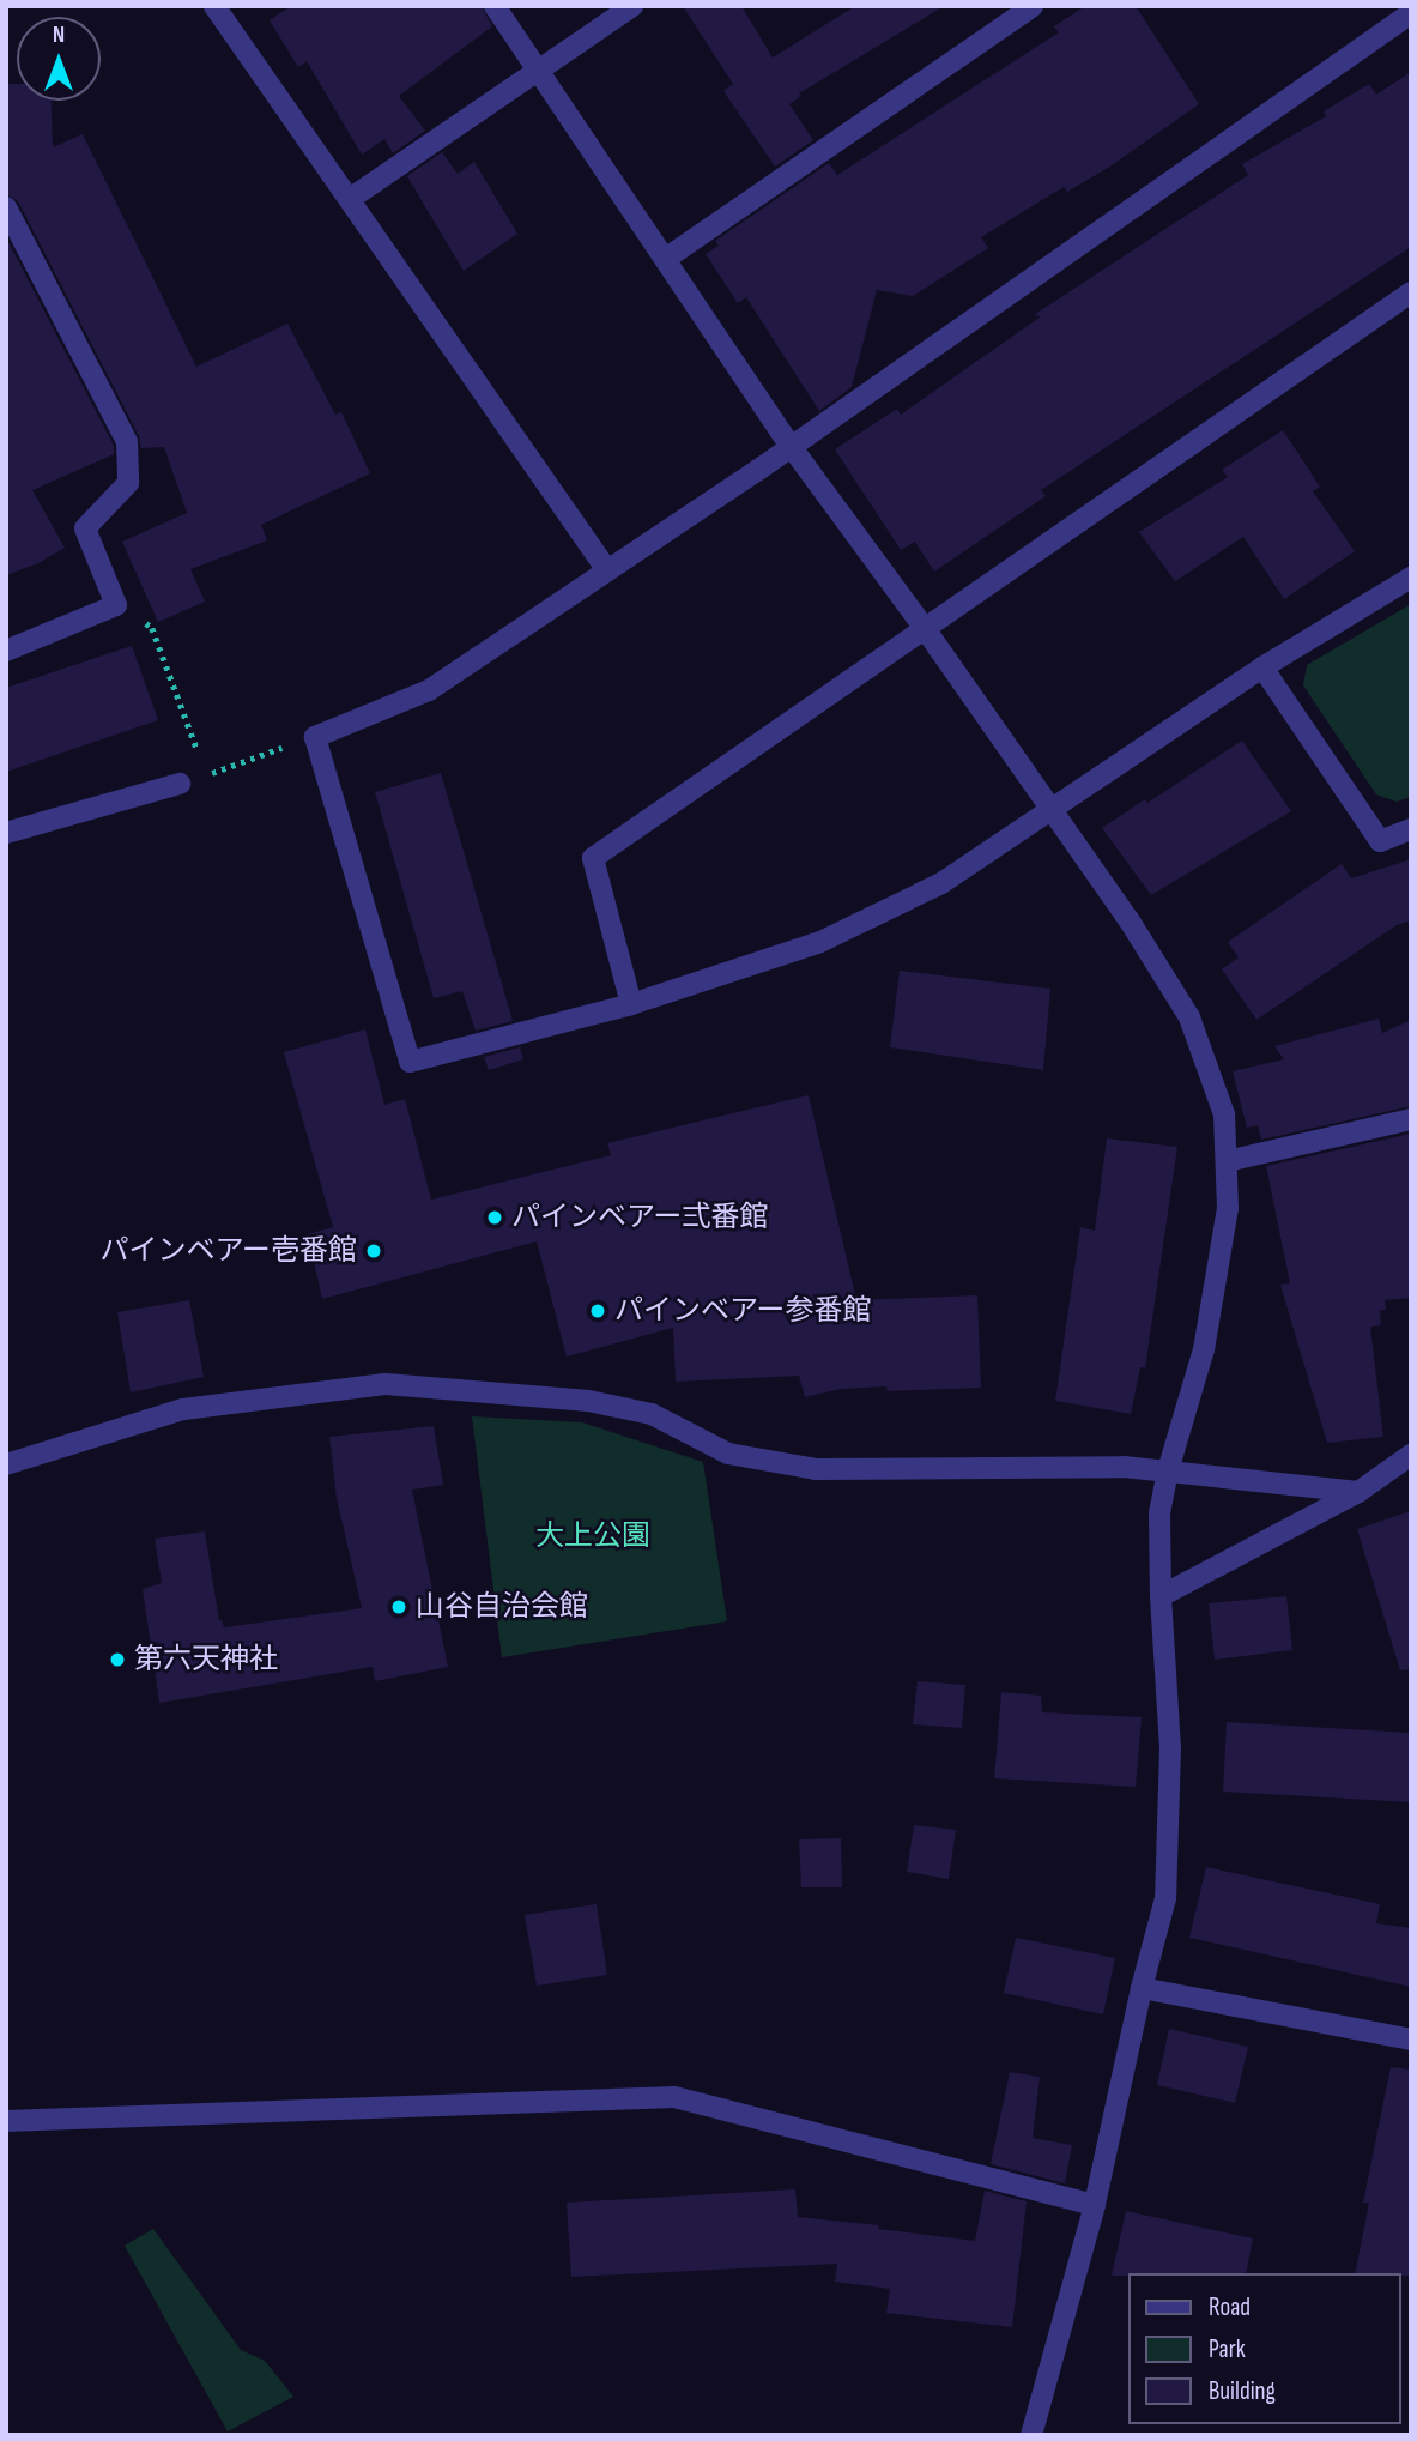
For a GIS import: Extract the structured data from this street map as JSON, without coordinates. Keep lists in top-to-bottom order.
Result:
{
  "parks": ["大上公園"],
  "places": [
    "パインベアー弍番館",
    "パインベアー壱番館",
    "パインベアー参番館",
    "山谷自治会館",
    "第六天神社"
  ],
  "legend": ["Road", "Park", "Building"],
  "north": "top"
}
